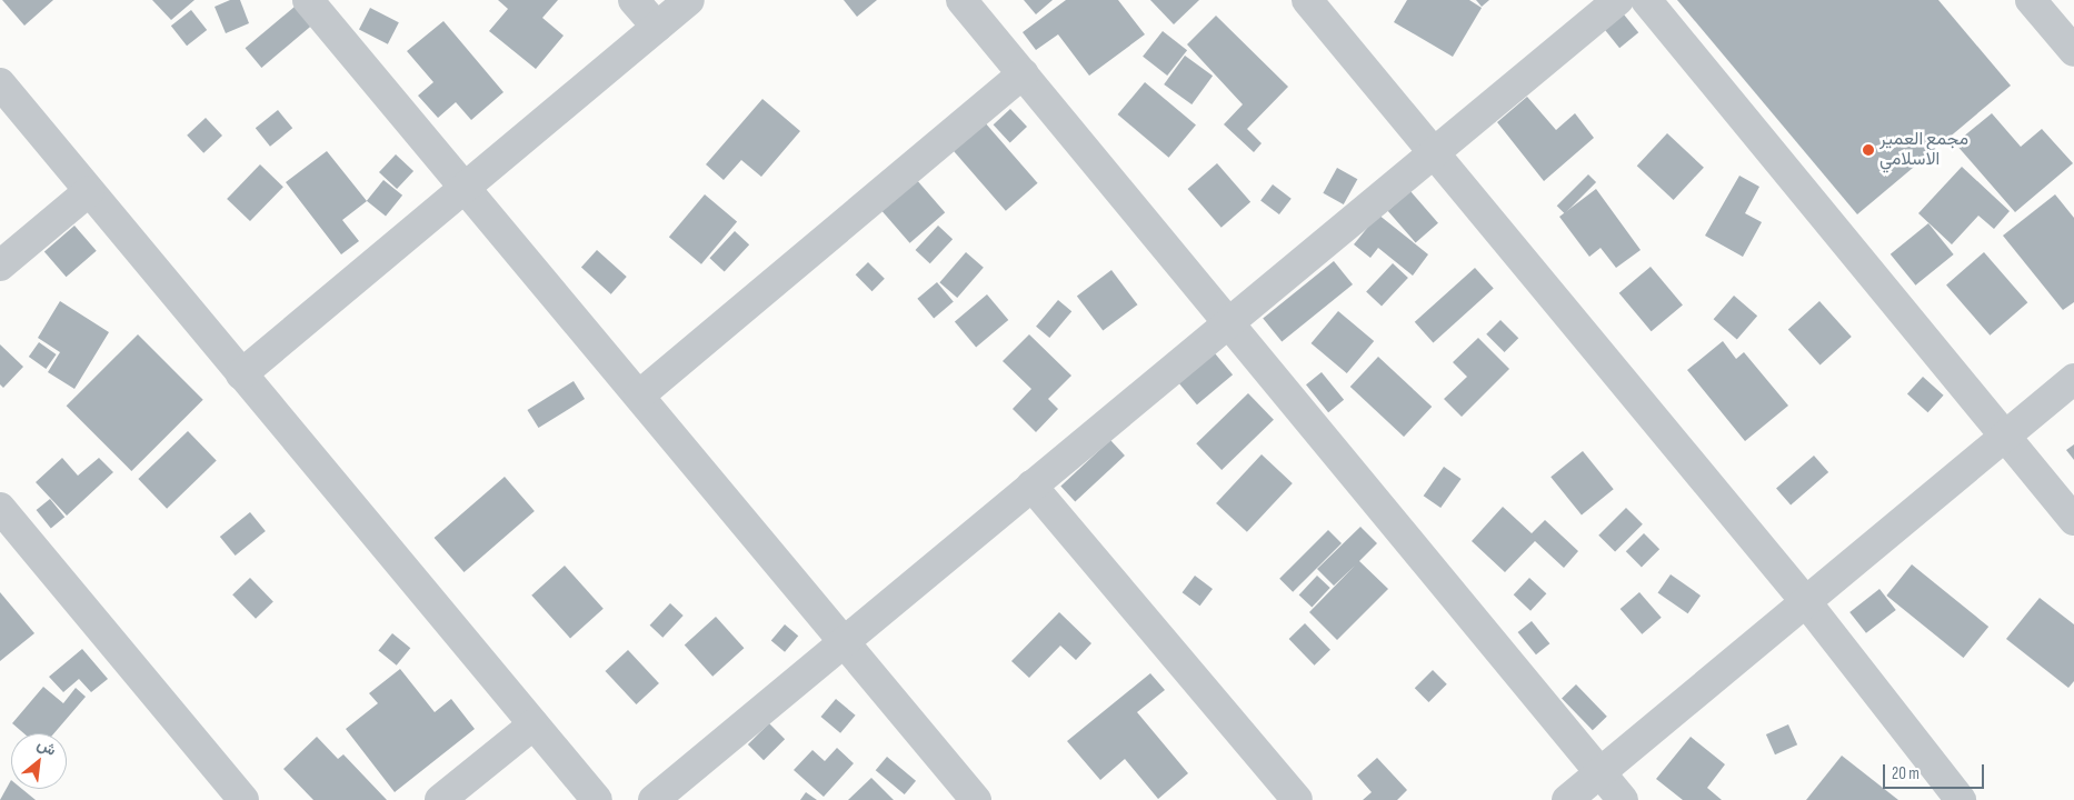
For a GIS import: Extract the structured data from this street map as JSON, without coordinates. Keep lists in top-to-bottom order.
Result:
{
  "places": ["مجمع العمير الاسلامي"],
  "scale_bar": "20 m",
  "north": "top right"
}
